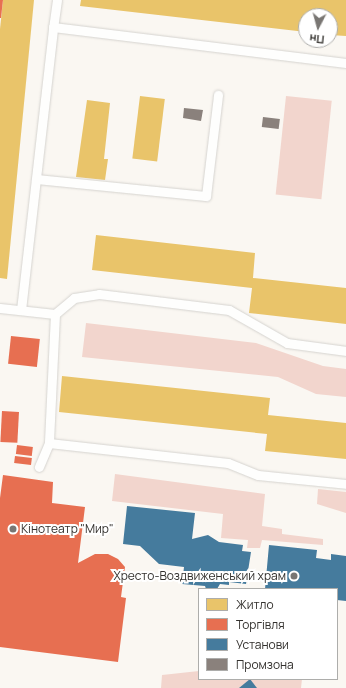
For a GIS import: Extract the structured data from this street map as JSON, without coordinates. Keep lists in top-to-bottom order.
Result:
{
  "places": ["Кінотеатр \"Мир\"", "Хресто-Воздвиженський храм"],
  "legend": [
    "Житло",
    "Торгівля",
    "Установи",
    "Промзона"
  ],
  "north": "bottom"
}
